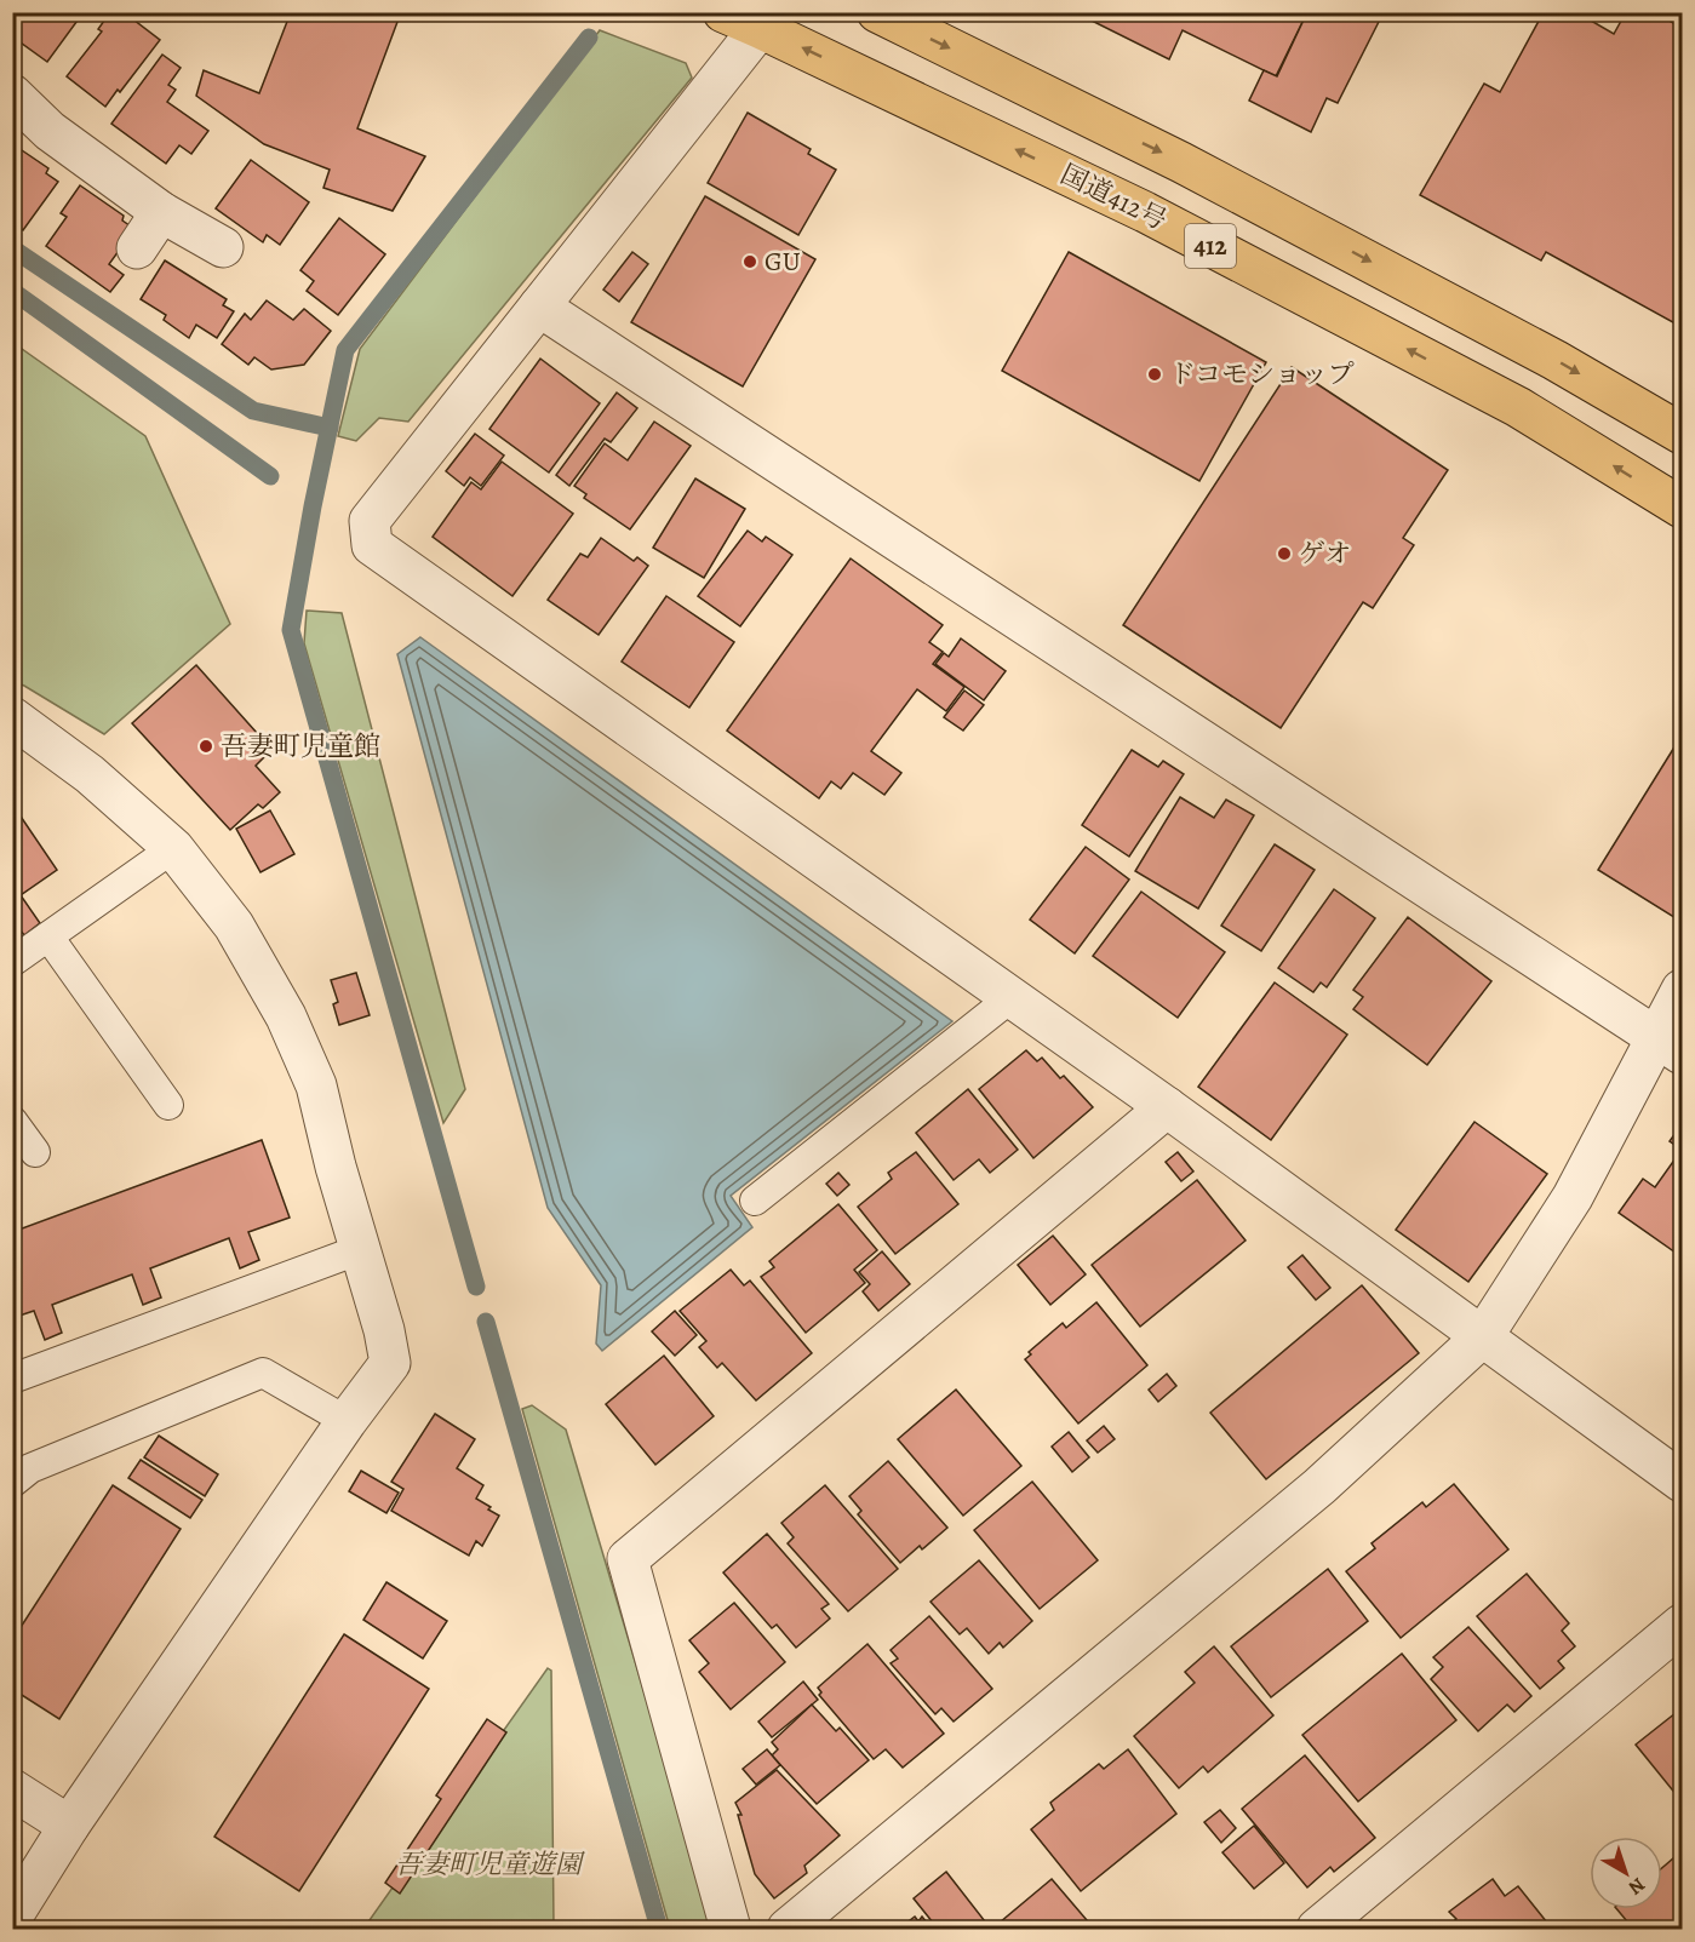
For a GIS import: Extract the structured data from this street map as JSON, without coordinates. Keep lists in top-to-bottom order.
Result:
{
  "streets": {
    "highway": ["国道412号", "412"]
  },
  "parks": ["吾妻町児童遊園"],
  "places": [
    "GU",
    "ドコモショップ",
    "ゲオ",
    "吾妻町児童館"
  ],
  "north": "bottom right"
}
